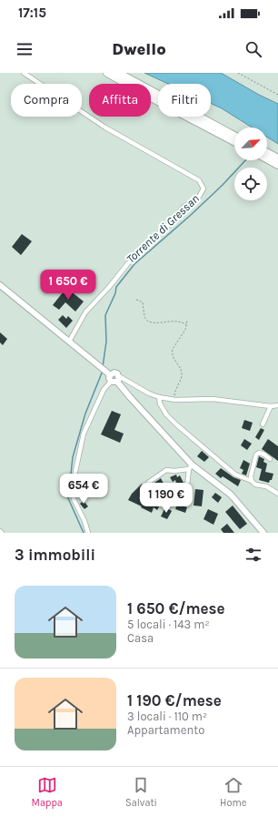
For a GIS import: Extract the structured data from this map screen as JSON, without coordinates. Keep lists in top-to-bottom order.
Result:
{
  "water": ["Torrente di Gressan"],
  "north": "top right",
  "page": {
    "status": "17:15",
    "header": "Dwello",
    "chip": ["Compra", "Affitta", "Filtri"],
    "price": ["1 650 €", "654 €", "1 190 €"],
    "heading": "3 immobili",
    "list": [
      {
        "name": "1 650 €/mese",
        "note": "5 locali · 143 m² · Casa"
      },
      {
        "name": "1 190 €/mese",
        "note": "3 locali · 110 m² · Appartamento"
      }
    ],
    "tabs": ["Mappa", "Salvati", "Home"]
  }
}
